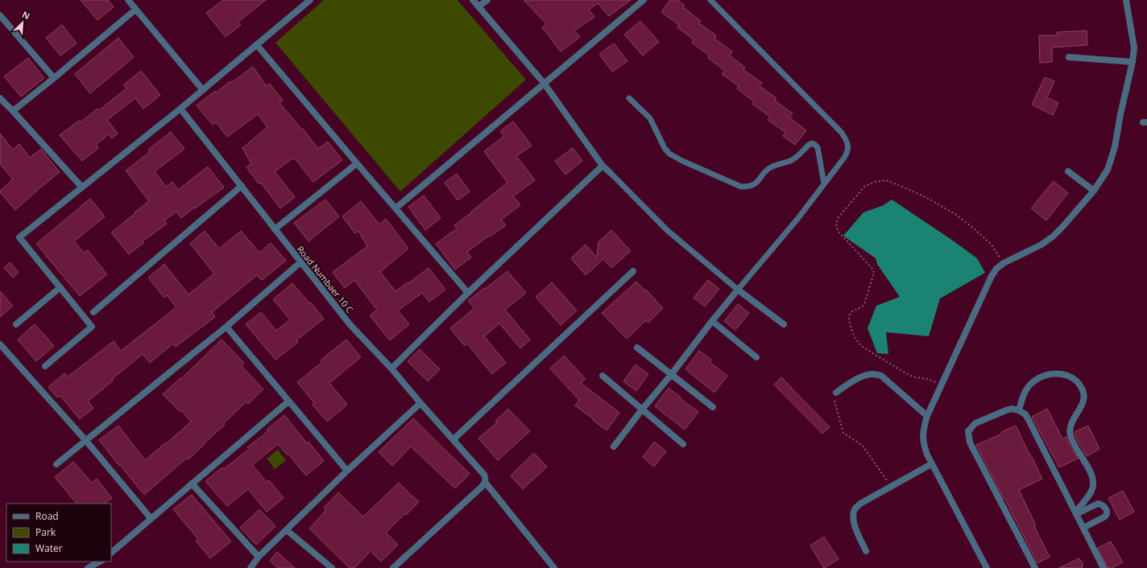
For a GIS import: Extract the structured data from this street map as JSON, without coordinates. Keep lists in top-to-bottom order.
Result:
{
  "streets": {
    "street": ["Road Numbaer 10 C"]
  },
  "legend": ["Road", "Park", "Water"],
  "north": "top right"
}
